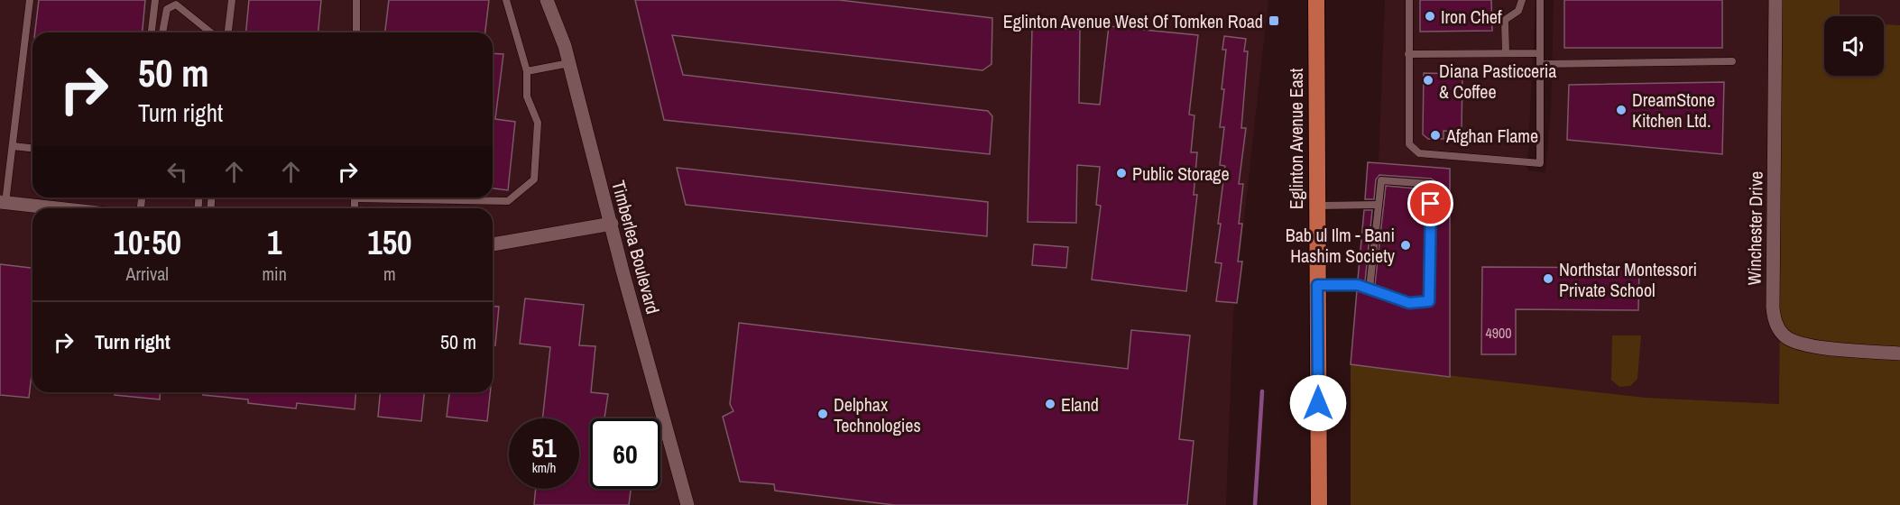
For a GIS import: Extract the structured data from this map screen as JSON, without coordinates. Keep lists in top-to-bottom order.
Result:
{
  "streets": {
    "main road": ["Eglinton Avenue East"],
    "street": ["Winchester Drive", "Timberlea Boulevard"]
  },
  "places": {
    "other": [
      "Iron Chef",
      "Diana Pasticceria & Coffee",
      "DreamStone Kitchen Ltd.",
      "Afghan Flame",
      "Public Storage",
      "Bab ul Ilm - Bani Hashim Society",
      "Northstar Montessori Private School",
      "Eland",
      "Delphax Technologies"
    ],
    "transit": ["Eglinton Avenue West Of Tomken Road"]
  },
  "house_numbers": ["4900"],
  "page": {
    "turn": ["50 m", "Turn right"],
    "eta": [
      "10:50",
      "Arrival",
      "1",
      "min",
      "150",
      "m"
    ],
    "list": [
      {
        "name": "Turn right",
        "value": "50 m"
      }
    ],
    "speed": "51 km/h",
    "limit": "60"
  }
}
